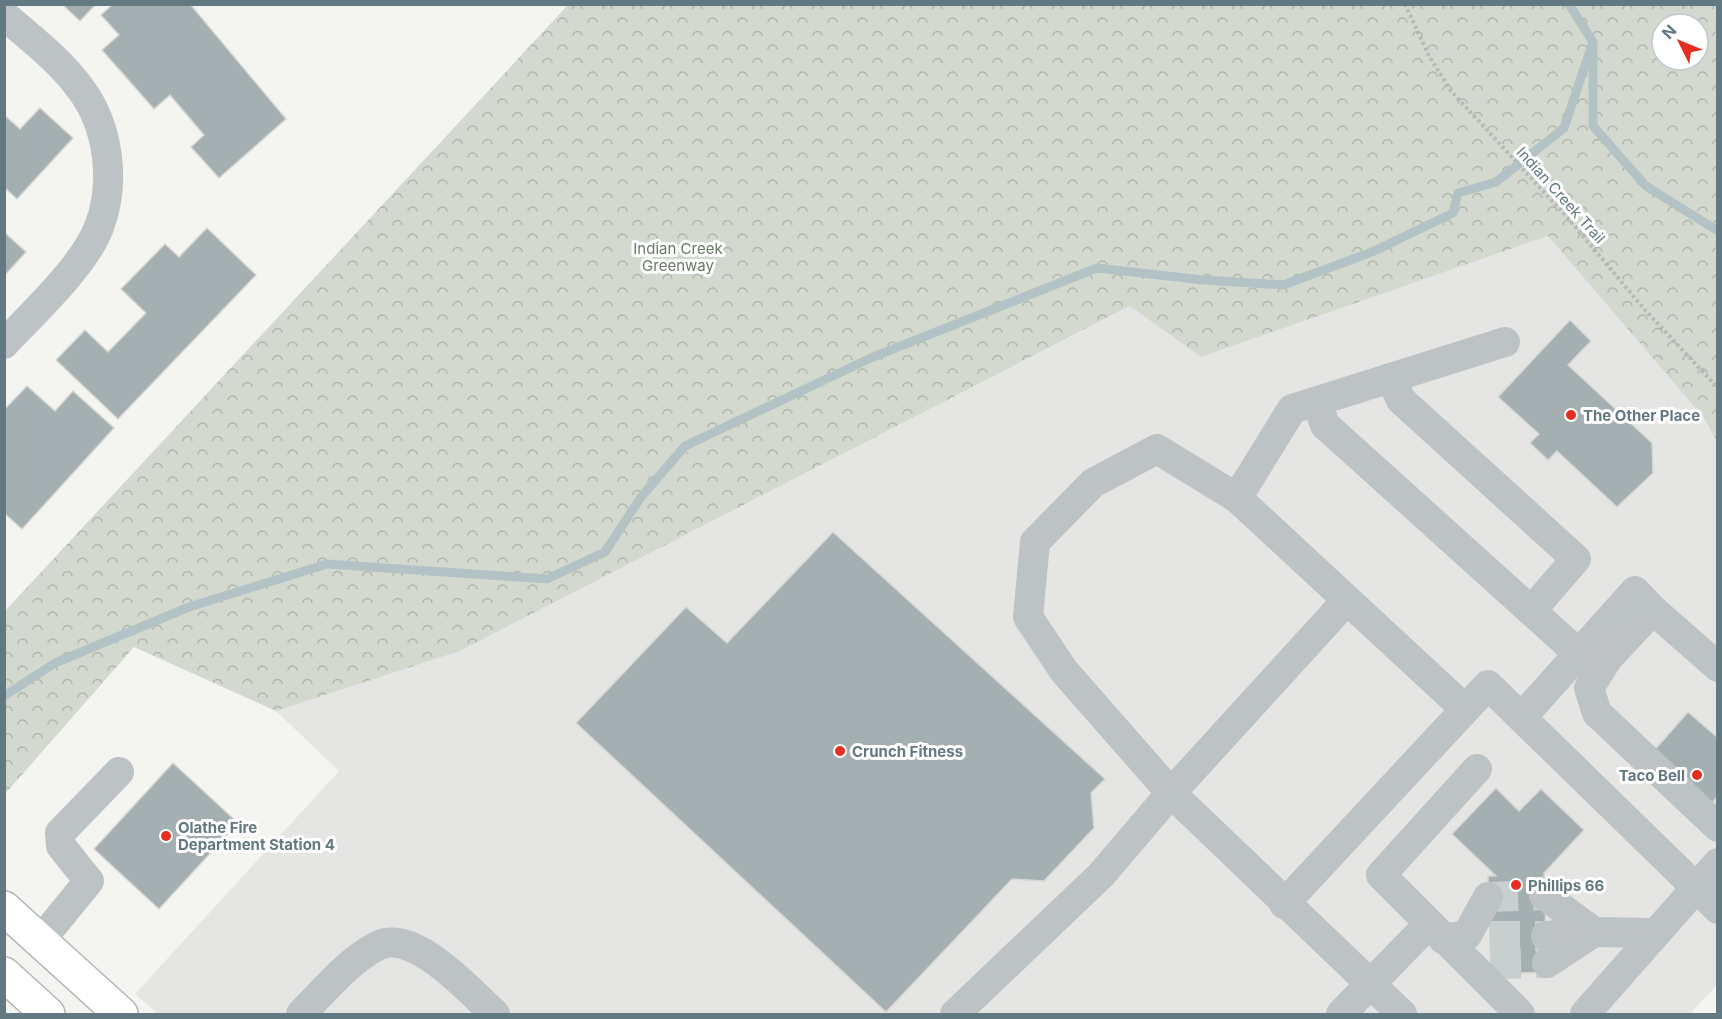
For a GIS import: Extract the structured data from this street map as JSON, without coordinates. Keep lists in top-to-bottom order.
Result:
{
  "streets": {
    "path": ["Indian Creek Trail"]
  },
  "parks": ["Indian Creek Greenway"],
  "places": [
    "The Other Place",
    "Crunch Fitness",
    "Taco Bell",
    "Olathe Fire Department Station 4",
    "Phillips 66"
  ],
  "north": "top left"
}
